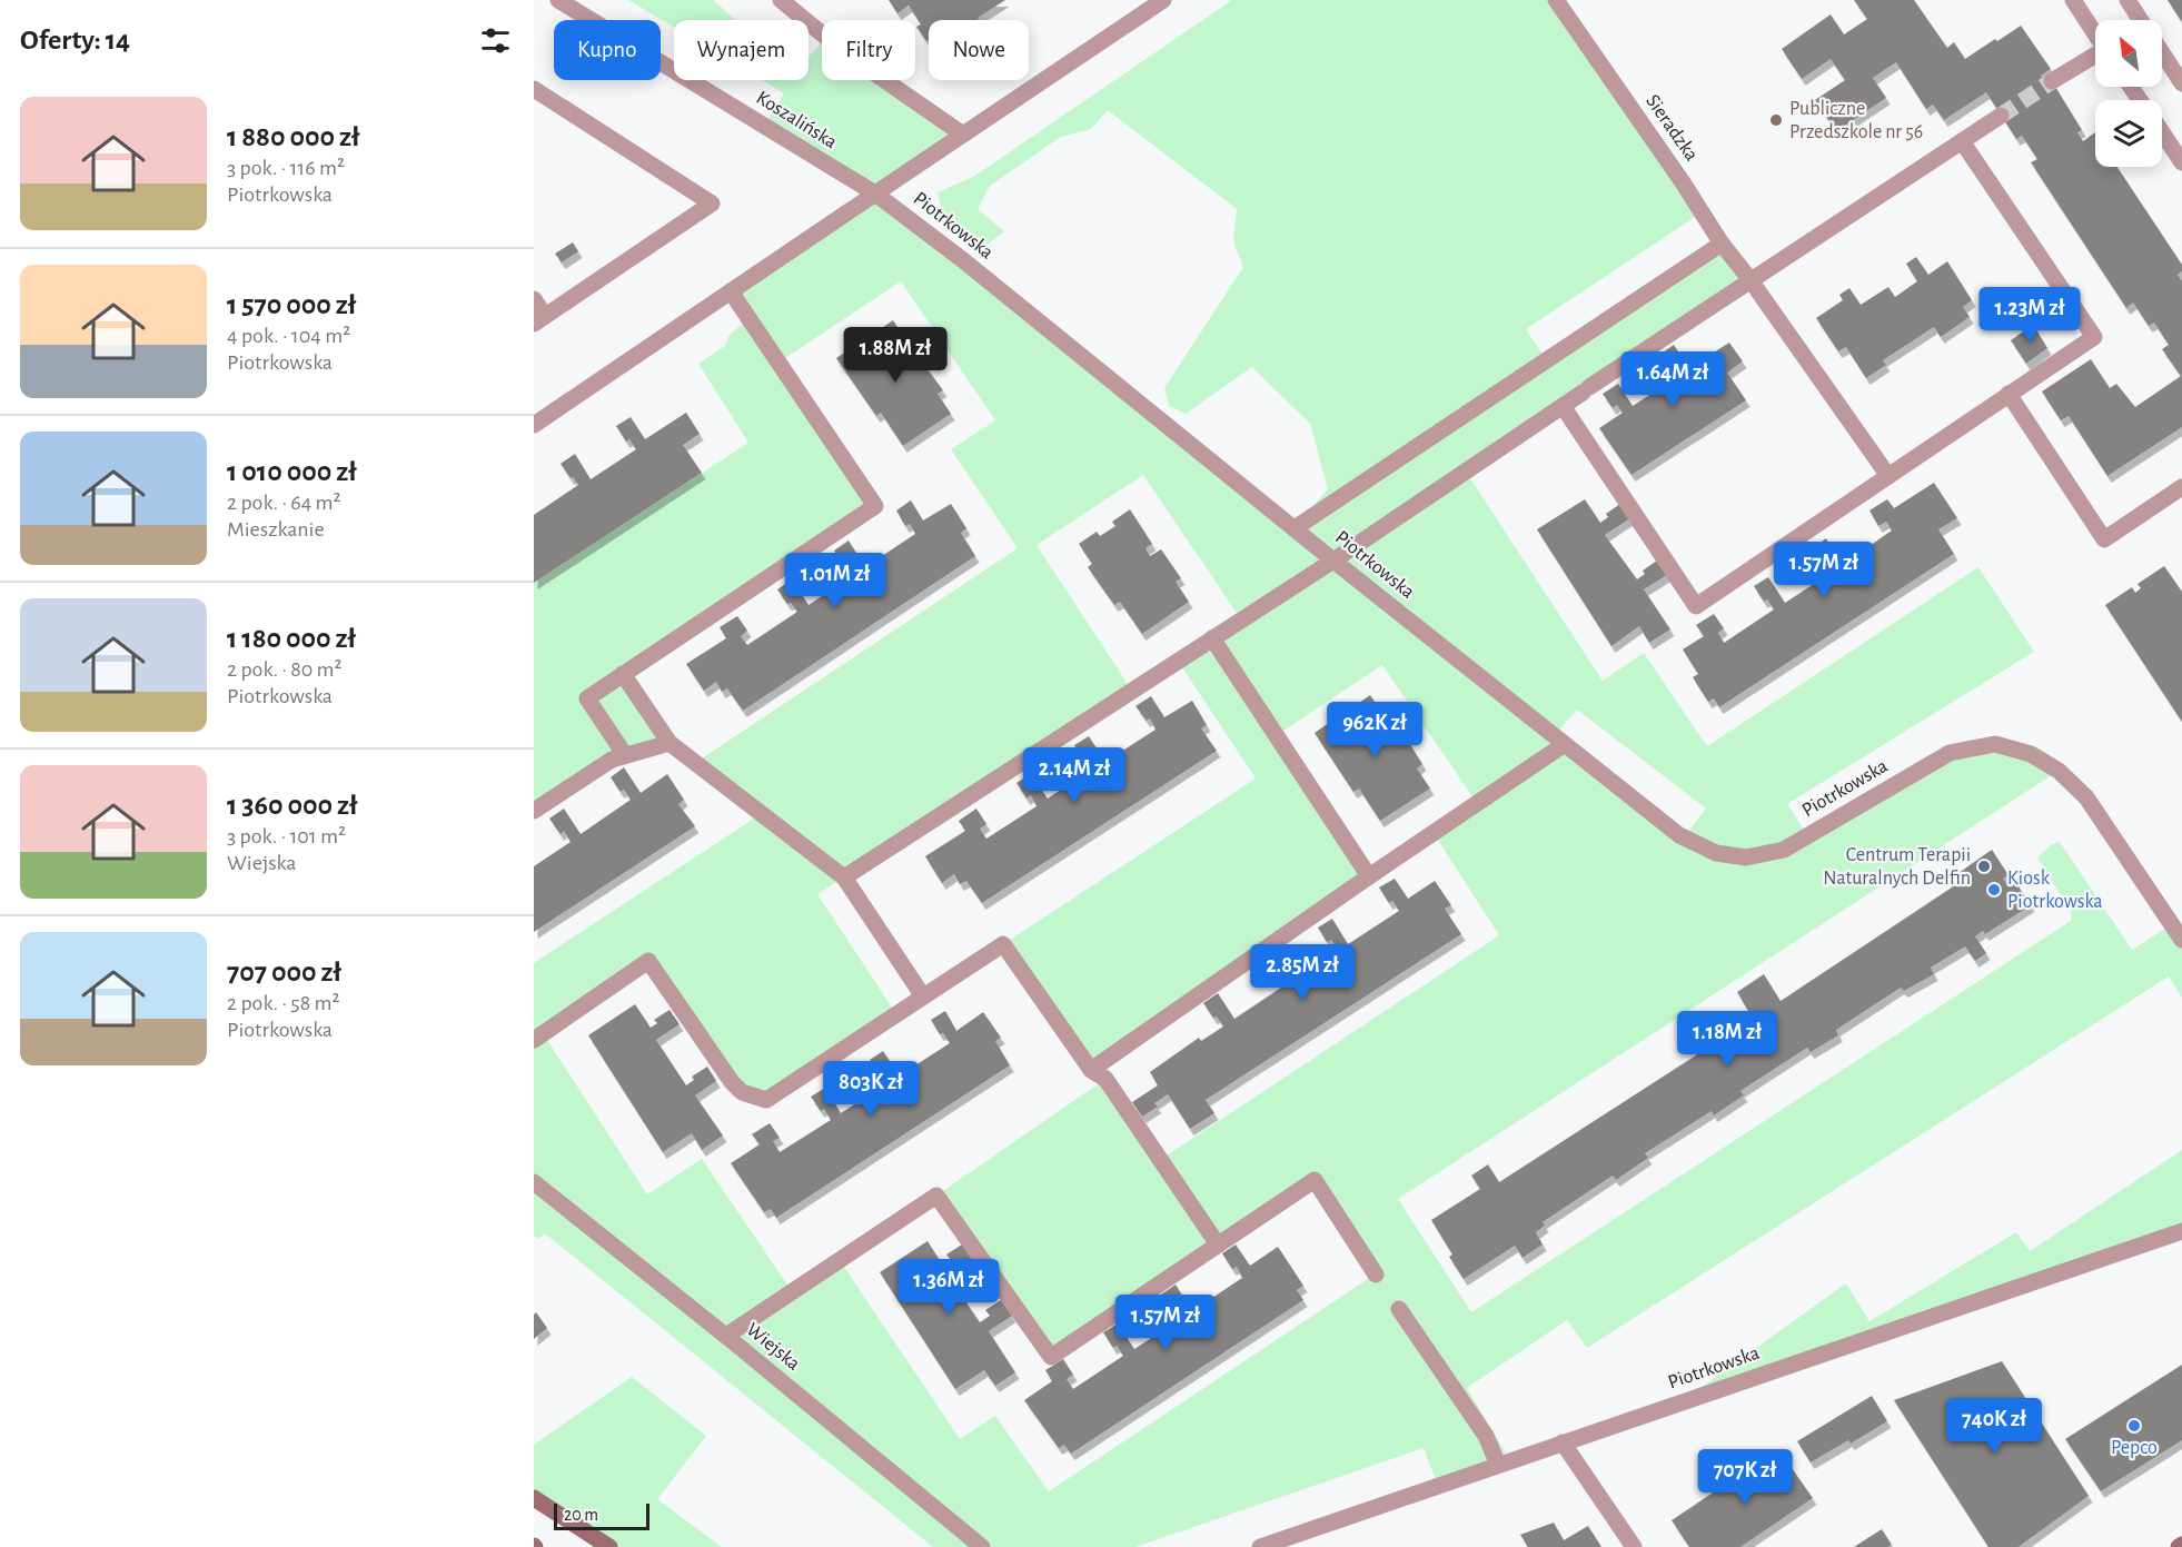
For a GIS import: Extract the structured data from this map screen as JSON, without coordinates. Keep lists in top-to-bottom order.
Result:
{
  "streets": {
    "street": [
      "Koszalińska",
      "Sieradzka",
      "Piotrkowska",
      "Wiejska"
    ]
  },
  "crossings": [
    ["Koszalińska", "Piotrkowska"]
  ],
  "places": [
    "Publiczne Przedszkole nr 56",
    "Centrum Terapii Naturalnych Delfin",
    "Kiosk Piotrkowska",
    "Pepco"
  ],
  "scale_bar": "20 m",
  "north": "top left",
  "page": {
    "heading": "Oferty: 14",
    "chip": [
      "Kupno",
      "Wynajem",
      "Filtry",
      "Nowe"
    ],
    "list": [
      {
        "name": "1 880 000 zł",
        "note": "3 pok. · 116 m² · Piotrkowska"
      },
      {
        "name": "1 570 000 zł",
        "note": "4 pok. · 104 m² · Piotrkowska"
      },
      {
        "name": "1 010 000 zł",
        "note": "2 pok. · 64 m² · Mieszkanie"
      },
      {
        "name": "1 180 000 zł",
        "note": "2 pok. · 80 m² · Piotrkowska"
      },
      {
        "name": "1 360 000 zł",
        "note": "3 pok. · 101 m² · Wiejska"
      },
      {
        "name": "707 000 zł",
        "note": "2 pok. · 58 m² · Piotrkowska"
      }
    ],
    "price": [
      "1.23M zł",
      "1.88M zł",
      "1.64M zł",
      "1.57M zł",
      "1.01M zł",
      "962K zł",
      "2.14M zł",
      "2.85M zł",
      "1.18M zł",
      "803K zł",
      "1.36M zł",
      "1.57M zł",
      "740K zł",
      "707K zł"
    ],
    "scale": "20 m"
  }
}
